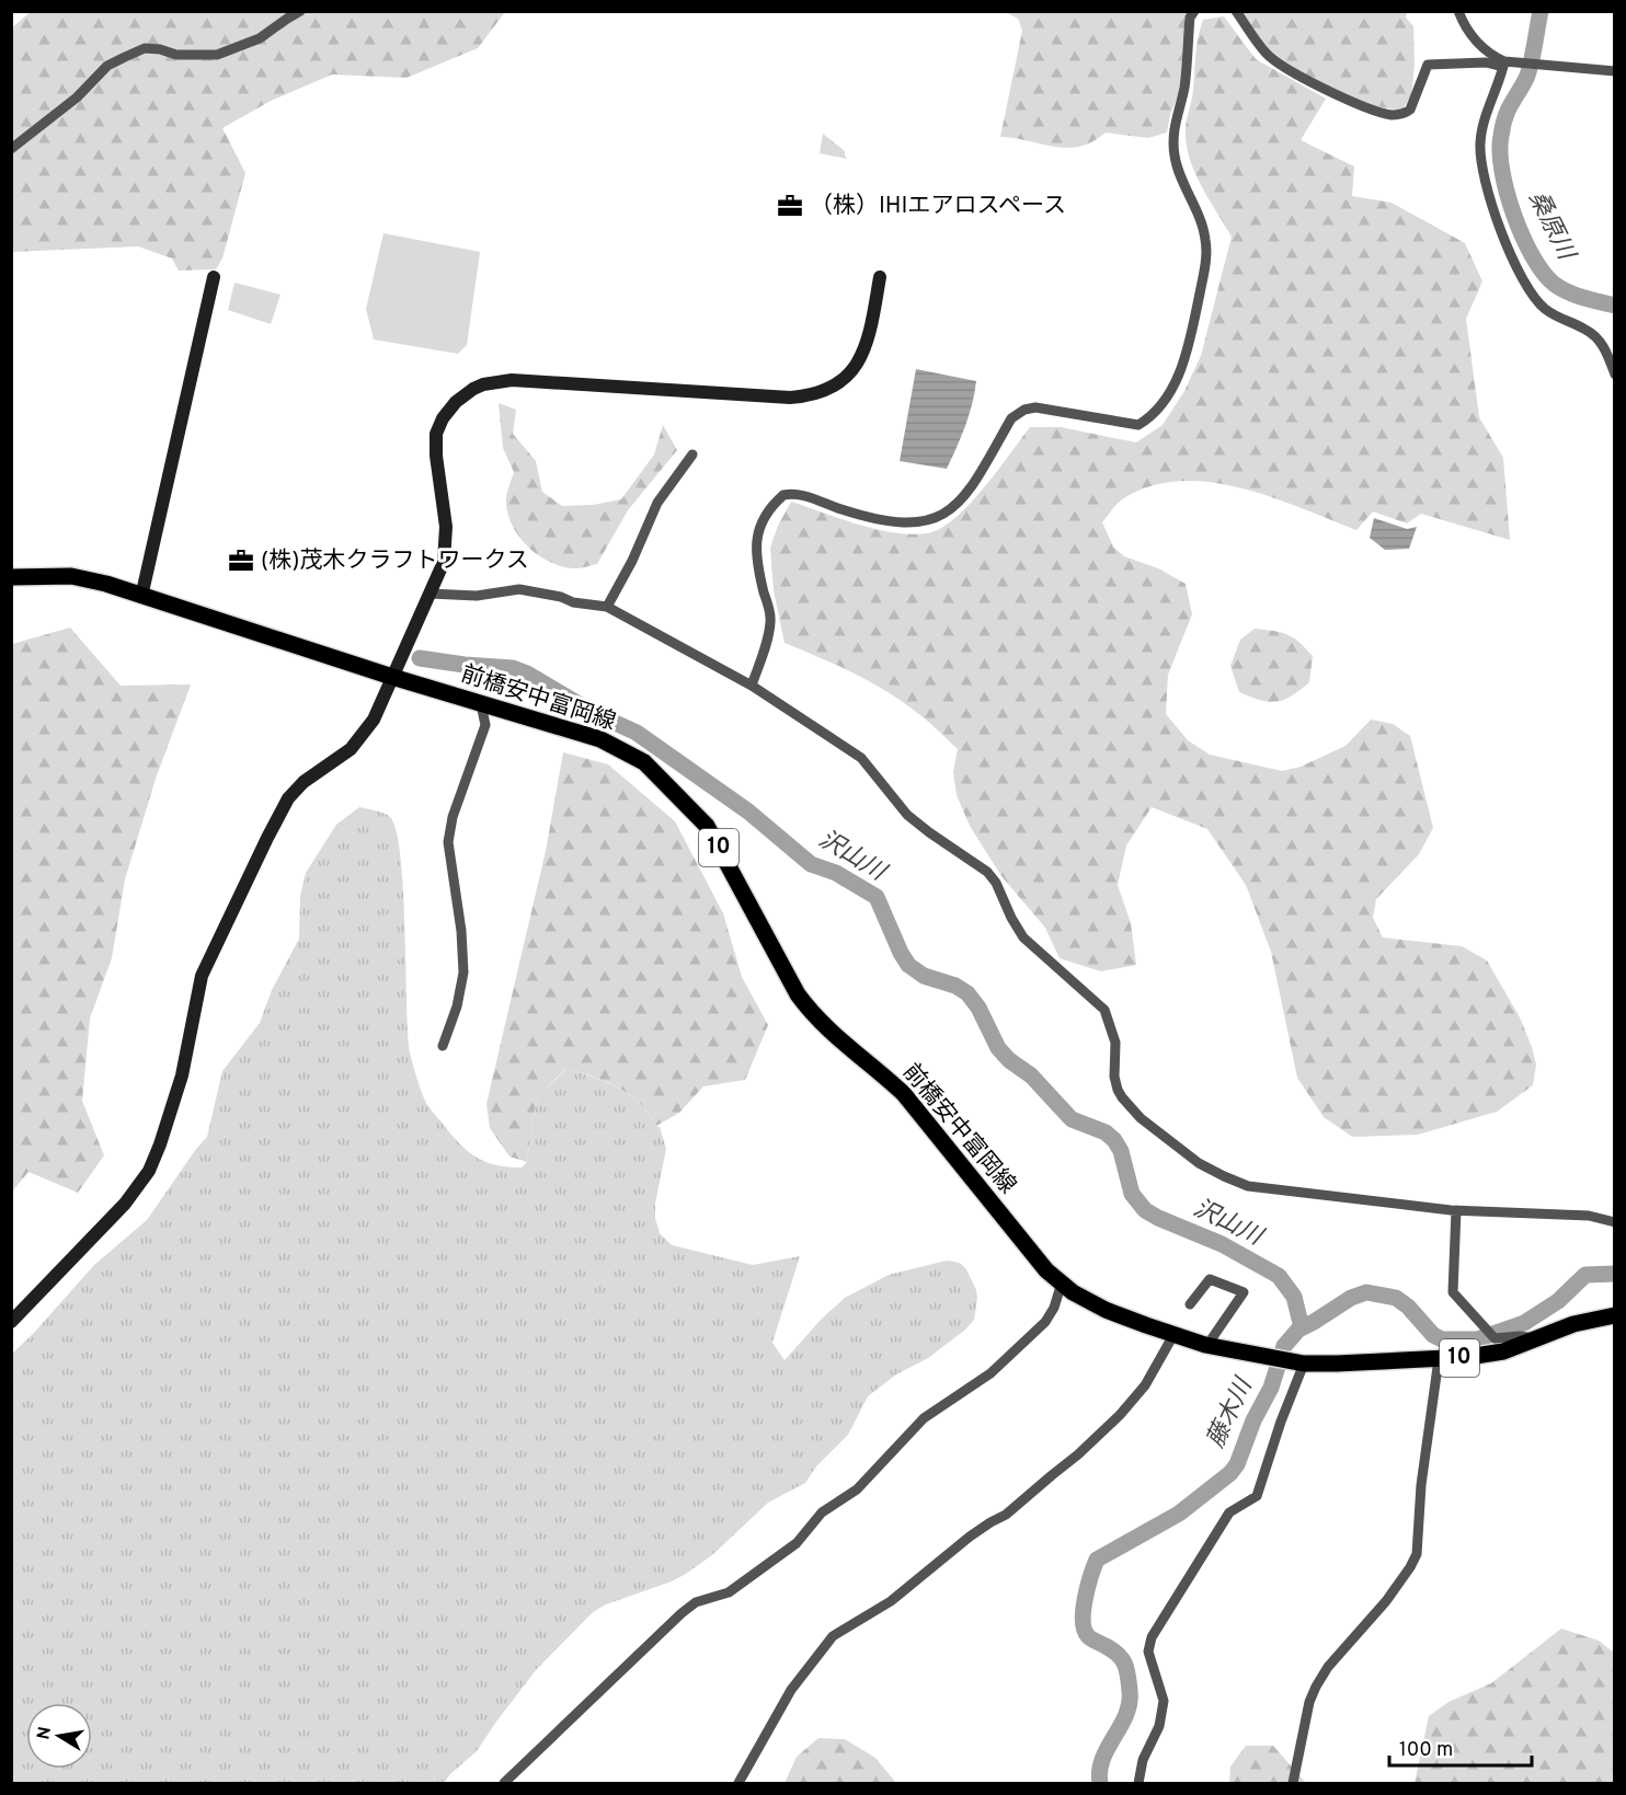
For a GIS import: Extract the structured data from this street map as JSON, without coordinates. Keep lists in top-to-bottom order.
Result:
{
  "streets": {
    "main road": ["前橋安中富岡線", "10"]
  },
  "crossings": [
    ["前橋安中富岡線", "10"]
  ],
  "water": ["桑原川", "沢山川", "藤木川"],
  "places": {
    "office": ["（株）IHIエアロスペース", "(株)茂木クラフトワークス"]
  },
  "scale_bar": "100 m",
  "north": "left"
}
